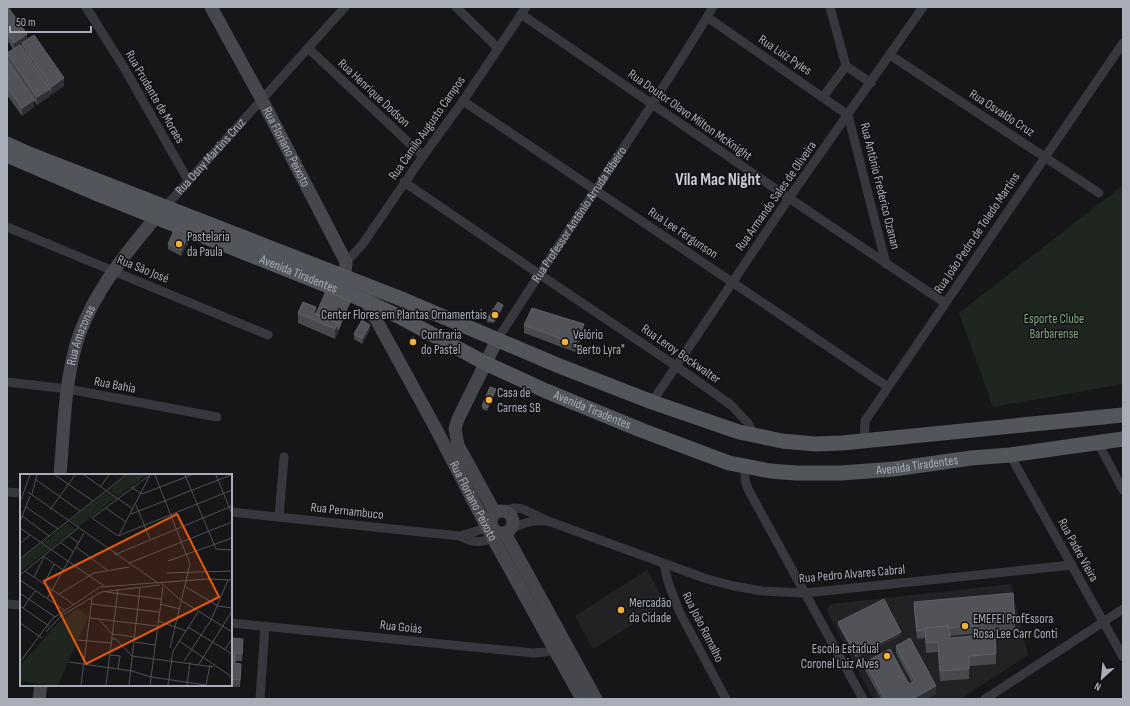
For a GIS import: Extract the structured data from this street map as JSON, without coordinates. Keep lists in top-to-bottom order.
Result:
{
  "streets": {
    "main road": [
      "Rua Floriano Peixoto",
      "Rua Professor Antônio Arruda Ribeiro",
      "Avenida Tiradentes",
      "Rua Amazonas"
    ],
    "street": [
      "Rua Luiz Pyles",
      "Rua Henrique Dodson",
      "Rua Prudente de Moraes",
      "Rua Osvaldo Cruz",
      "Rua Doutor Olavo Milton McKnight",
      "Rua Camilo Augusto Campos",
      "Rua Osny Martins Cruz",
      "Rua Antônio Frederico Ozanan",
      "Rua Armando Sales de Oliveira",
      "Rua Lee Fergunson",
      "Rua João Pedro de Toledo Martins",
      "Rua São José",
      "Rua Leroy Bockwalter",
      "Rua Bahia",
      "Rua Pernambuco",
      "Rua Padre Vieira",
      "Rua Pedro Alvares Cabral",
      "Rua Goiás",
      "Rua João Ramalho"
    ]
  },
  "crossings": [
    ["Rua Luiz Pyles", "Rua Antônio Frederico Ozanan"],
    ["Rua Luiz Pyles", "Rua Armando Sales de Oliveira"],
    ["Rua Luiz Pyles", "Rua Professor Antônio Arruda Ribeiro"],
    ["Rua Henrique Dodson", "Rua Camilo Augusto Campos"],
    ["Rua Henrique Dodson", "Rua Osny Martins Cruz"],
    ["Rua Prudente de Moraes", "Rua Osny Martins Cruz"],
    ["Rua Osvaldo Cruz", "Rua Armando Sales de Oliveira"],
    ["Rua Osvaldo Cruz", "Rua João Pedro de Toledo Martins"],
    ["Rua Doutor Olavo Milton McKnight", "Rua Camilo Augusto Campos"],
    ["Rua Doutor Olavo Milton McKnight", "Rua Antônio Frederico Ozanan"],
    ["Rua Doutor Olavo Milton McKnight", "Rua Armando Sales de Oliveira"],
    ["Rua Doutor Olavo Milton McKnight", "Rua Professor Antônio Arruda Ribeiro"],
    ["Rua Doutor Olavo Milton McKnight", "Rua João Pedro de Toledo Martins"],
    ["Rua Camilo Augusto Campos", "Rua Floriano Peixoto"],
    ["Rua Camilo Augusto Campos", "Rua Lee Fergunson"],
    ["Rua Camilo Augusto Campos", "Avenida Tiradentes"],
    ["Rua Camilo Augusto Campos", "Rua Leroy Bockwalter"],
    ["Rua Floriano Peixoto", "Rua Osny Martins Cruz"],
    ["Rua Floriano Peixoto", "Rua Professor Antônio Arruda Ribeiro"],
    ["Rua Floriano Peixoto", "Avenida Tiradentes"],
    ["Rua Floriano Peixoto", "Rua Pernambuco"],
    ["Rua Floriano Peixoto", "Rua Pedro Alvares Cabral"],
    ["Rua Floriano Peixoto", "Rua Goiás"],
    ["Rua Osny Martins Cruz", "Avenida Tiradentes"],
    ["Rua Osny Martins Cruz", "Rua Amazonas"],
    ["Rua Antônio Frederico Ozanan", "Rua Armando Sales de Oliveira"],
    ["Rua Armando Sales de Oliveira", "Rua Lee Fergunson"],
    ["Rua Armando Sales de Oliveira", "Avenida Tiradentes"],
    ["Rua Armando Sales de Oliveira", "Rua Leroy Bockwalter"],
    ["Rua Professor Antônio Arruda Ribeiro", "Rua Lee Fergunson"],
    ["Rua Professor Antônio Arruda Ribeiro", "Avenida Tiradentes"],
    ["Rua Professor Antônio Arruda Ribeiro", "Rua Leroy Bockwalter"],
    ["Rua Lee Fergunson", "Rua João Pedro de Toledo Martins"],
    ["Rua João Pedro de Toledo Martins", "Avenida Tiradentes"],
    ["Rua São José", "Rua Amazonas"],
    ["Avenida Tiradentes", "Rua Amazonas"],
    ["Avenida Tiradentes", "Rua Leroy Bockwalter"],
    ["Avenida Tiradentes", "Rua Padre Vieira"],
    ["Rua Amazonas", "Rua Bahia"],
    ["Rua Pernambuco", "Rua Pedro Alvares Cabral"],
    ["Rua Padre Vieira", "Rua Pedro Alvares Cabral"],
    ["Rua Pedro Alvares Cabral", "Rua João Ramalho"]
  ],
  "districts": ["Vila Mac Night"],
  "parks": ["Esporte Clube Barbarense"],
  "places": [
    "Pastelaria da Paula",
    "Center Flores em Plantas Ornamentais",
    "Confraria do Pastel",
    "Velório \"Berto Lyra\"",
    "Casa de Carnes SB",
    "Mercadão da Cidade",
    "EMEFEI ProfEssora Rosa Lee Carr Conti",
    "Escola Estadual Coronel Luiz Alves"
  ],
  "scale_bar": "50 m",
  "north": "bottom left"
}
